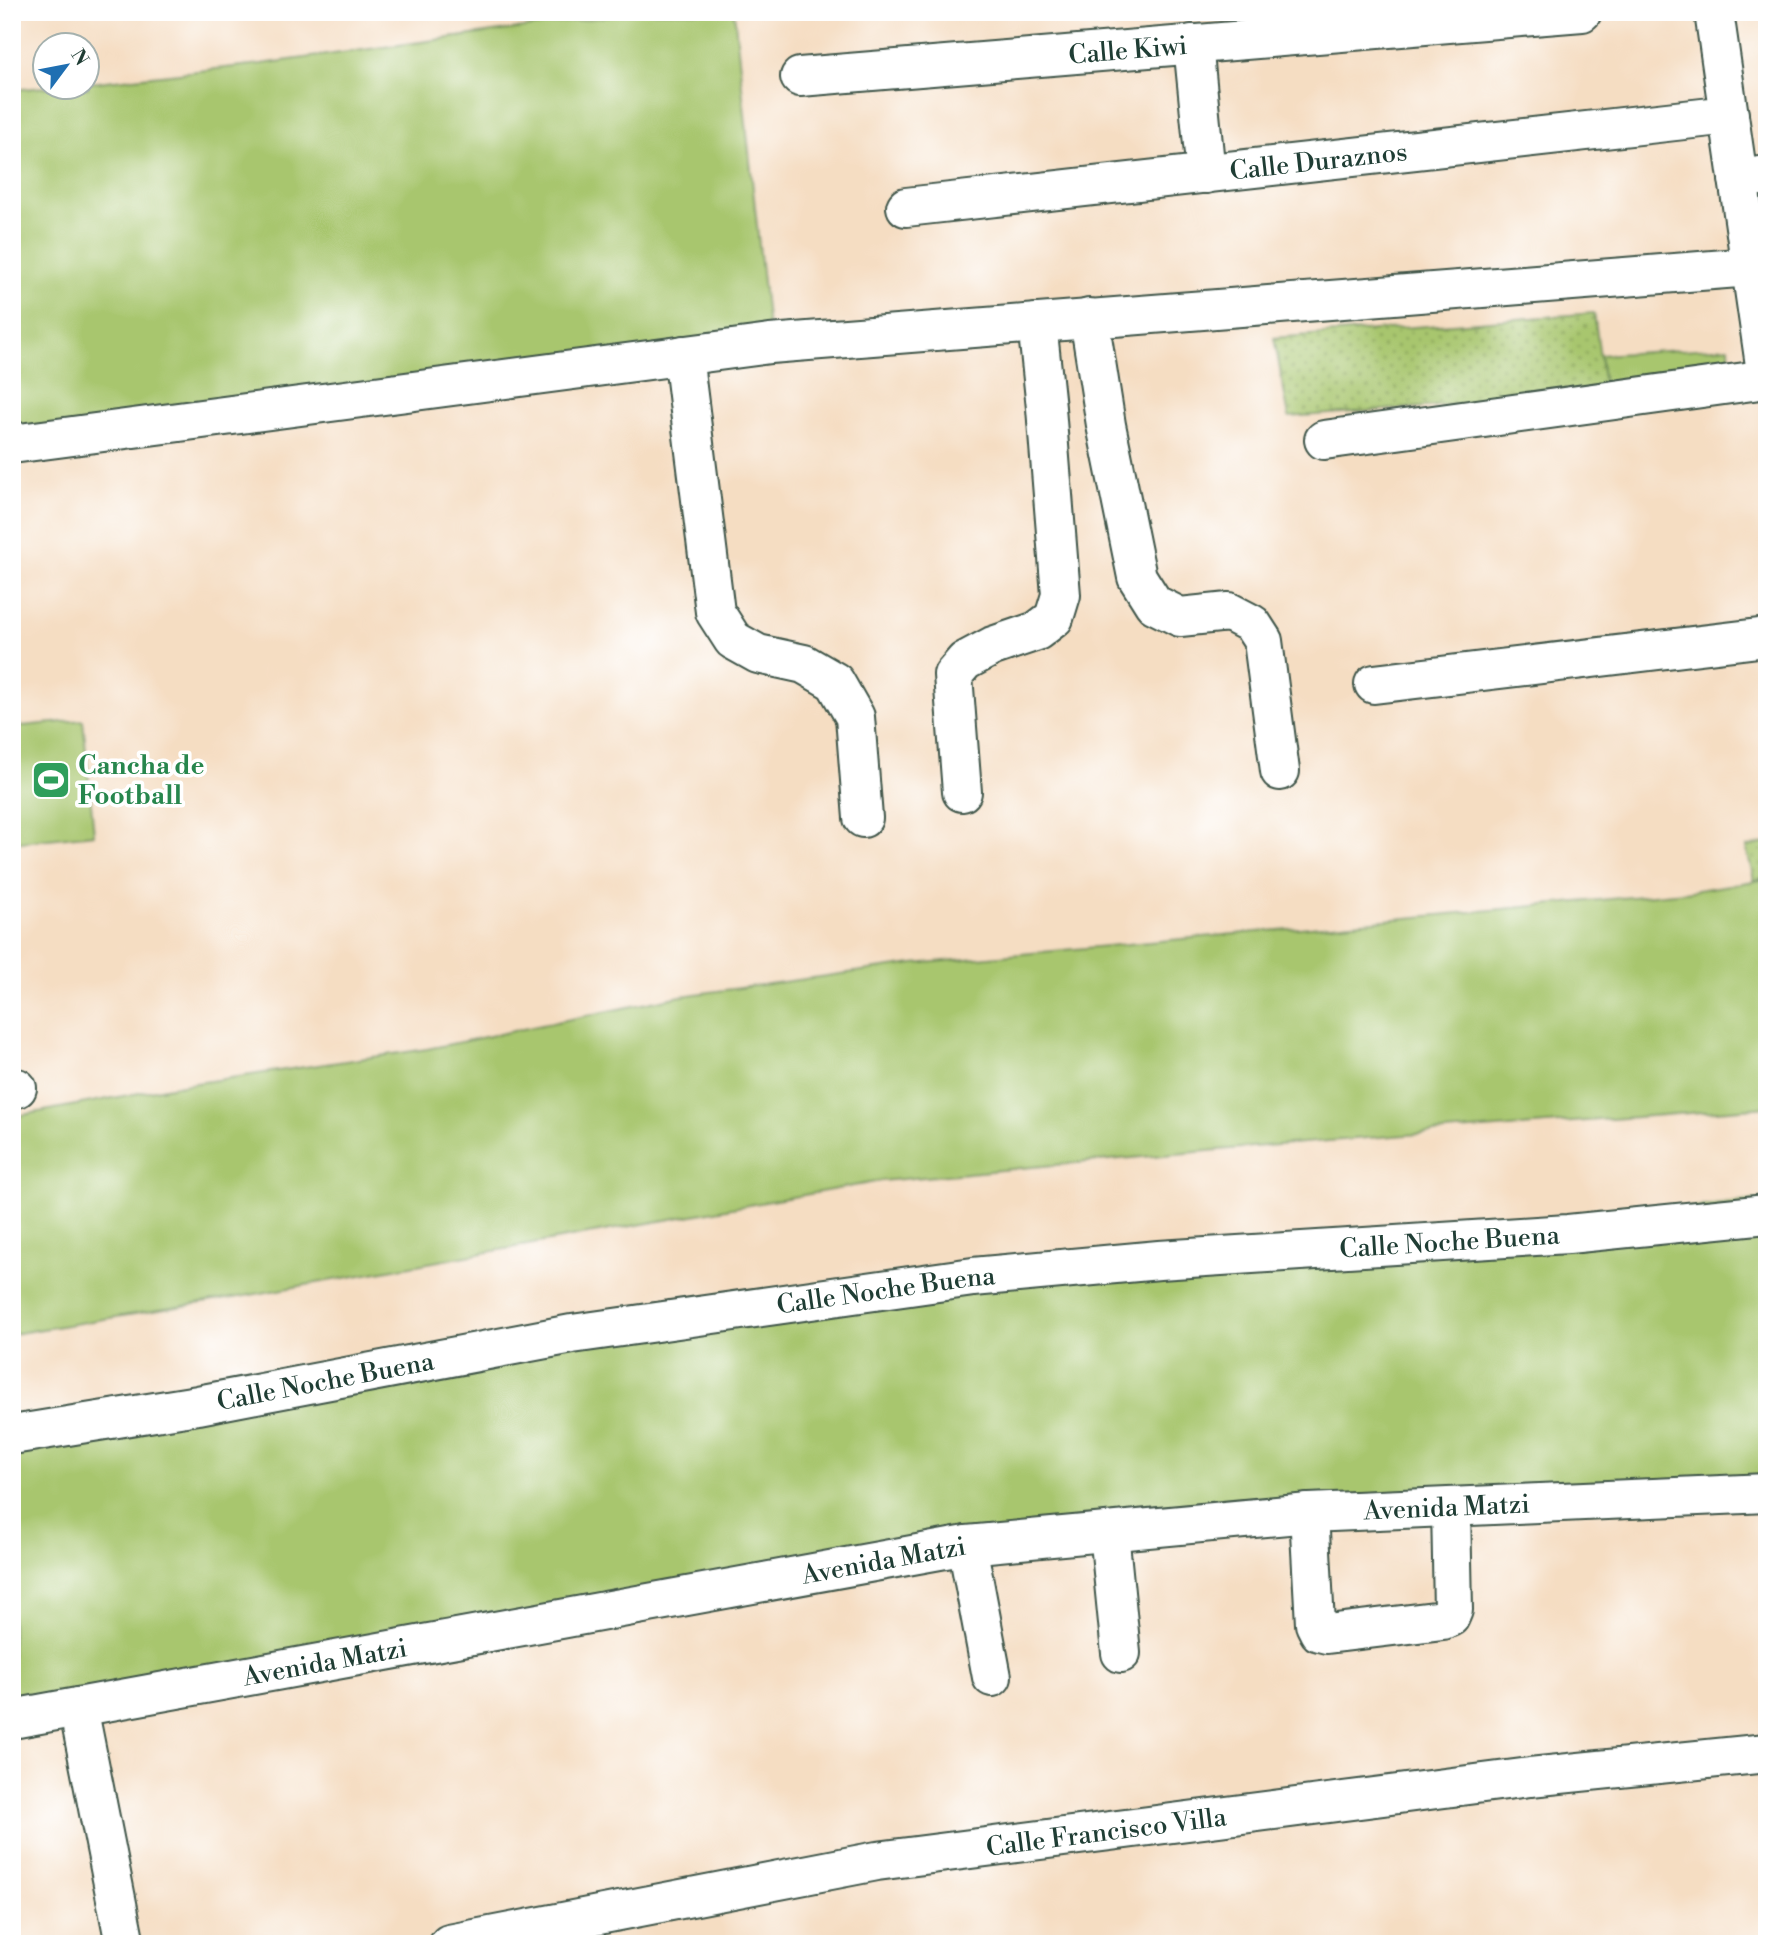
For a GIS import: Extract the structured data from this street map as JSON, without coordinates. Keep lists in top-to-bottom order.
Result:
{
  "streets": {
    "street": [
      "Calle Kiwi",
      "Calle Duraznos",
      "Calle Noche Buena",
      "Avenida Matzi",
      "Calle Francisco Villa"
    ]
  },
  "places": {
    "sports": ["Cancha de Football"]
  },
  "north": "top right"
}
